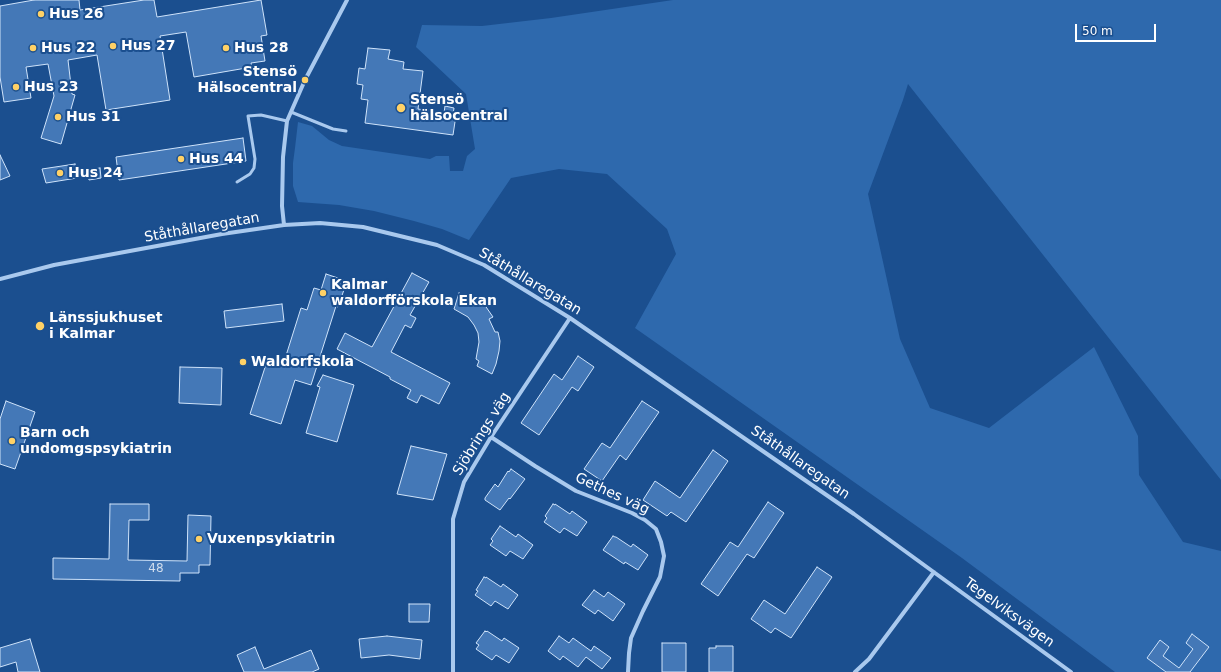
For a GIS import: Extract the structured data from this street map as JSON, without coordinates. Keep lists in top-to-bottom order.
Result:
{
  "streets": {
    "street": [
      "Ståthållaregatan",
      "Sjöbrings väg",
      "Gethes väg",
      "Tegelviksvägen"
    ]
  },
  "crossings": [
    ["Ståthållaregatan", "Sjöbrings väg"],
    ["Ståthållaregatan", "Tegelviksvägen"],
    ["Sjöbrings väg", "Gethes väg"]
  ],
  "places": [
    "Hus 26",
    "Hus 27",
    "Hus 22",
    "Hus 28",
    "Stensö Hälsocentral",
    "Hus 23",
    "Stensö hälsocentral",
    "Hus 31",
    "Hus 44",
    "Hus 24",
    "Kalmar waldorfförskola Ekan",
    "Länssjukhuset i Kalmar",
    "Waldorfskola",
    "Barn och undomgspsykiatrin",
    "Vuxenpsykiatrin"
  ],
  "house_numbers": ["48"],
  "scale_bar": "50 m"
}
